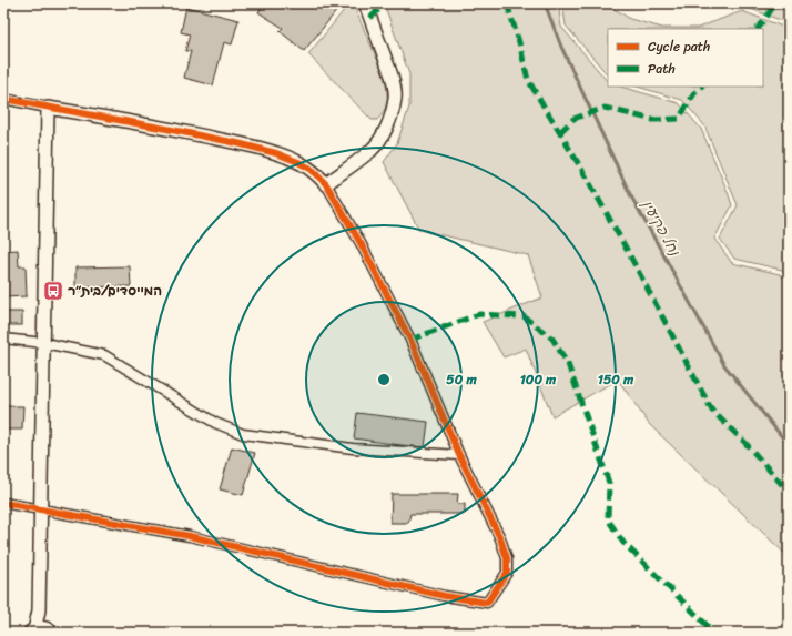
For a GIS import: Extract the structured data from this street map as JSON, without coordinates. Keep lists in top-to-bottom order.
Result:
{
  "water": ["נחל פקיעין"],
  "places": {
    "bus stop": ["המייסדים/בית״ר"]
  },
  "legend": ["Cycle path", "Path"],
  "rings": ["50 m", "100 m", "150 m"]
}
